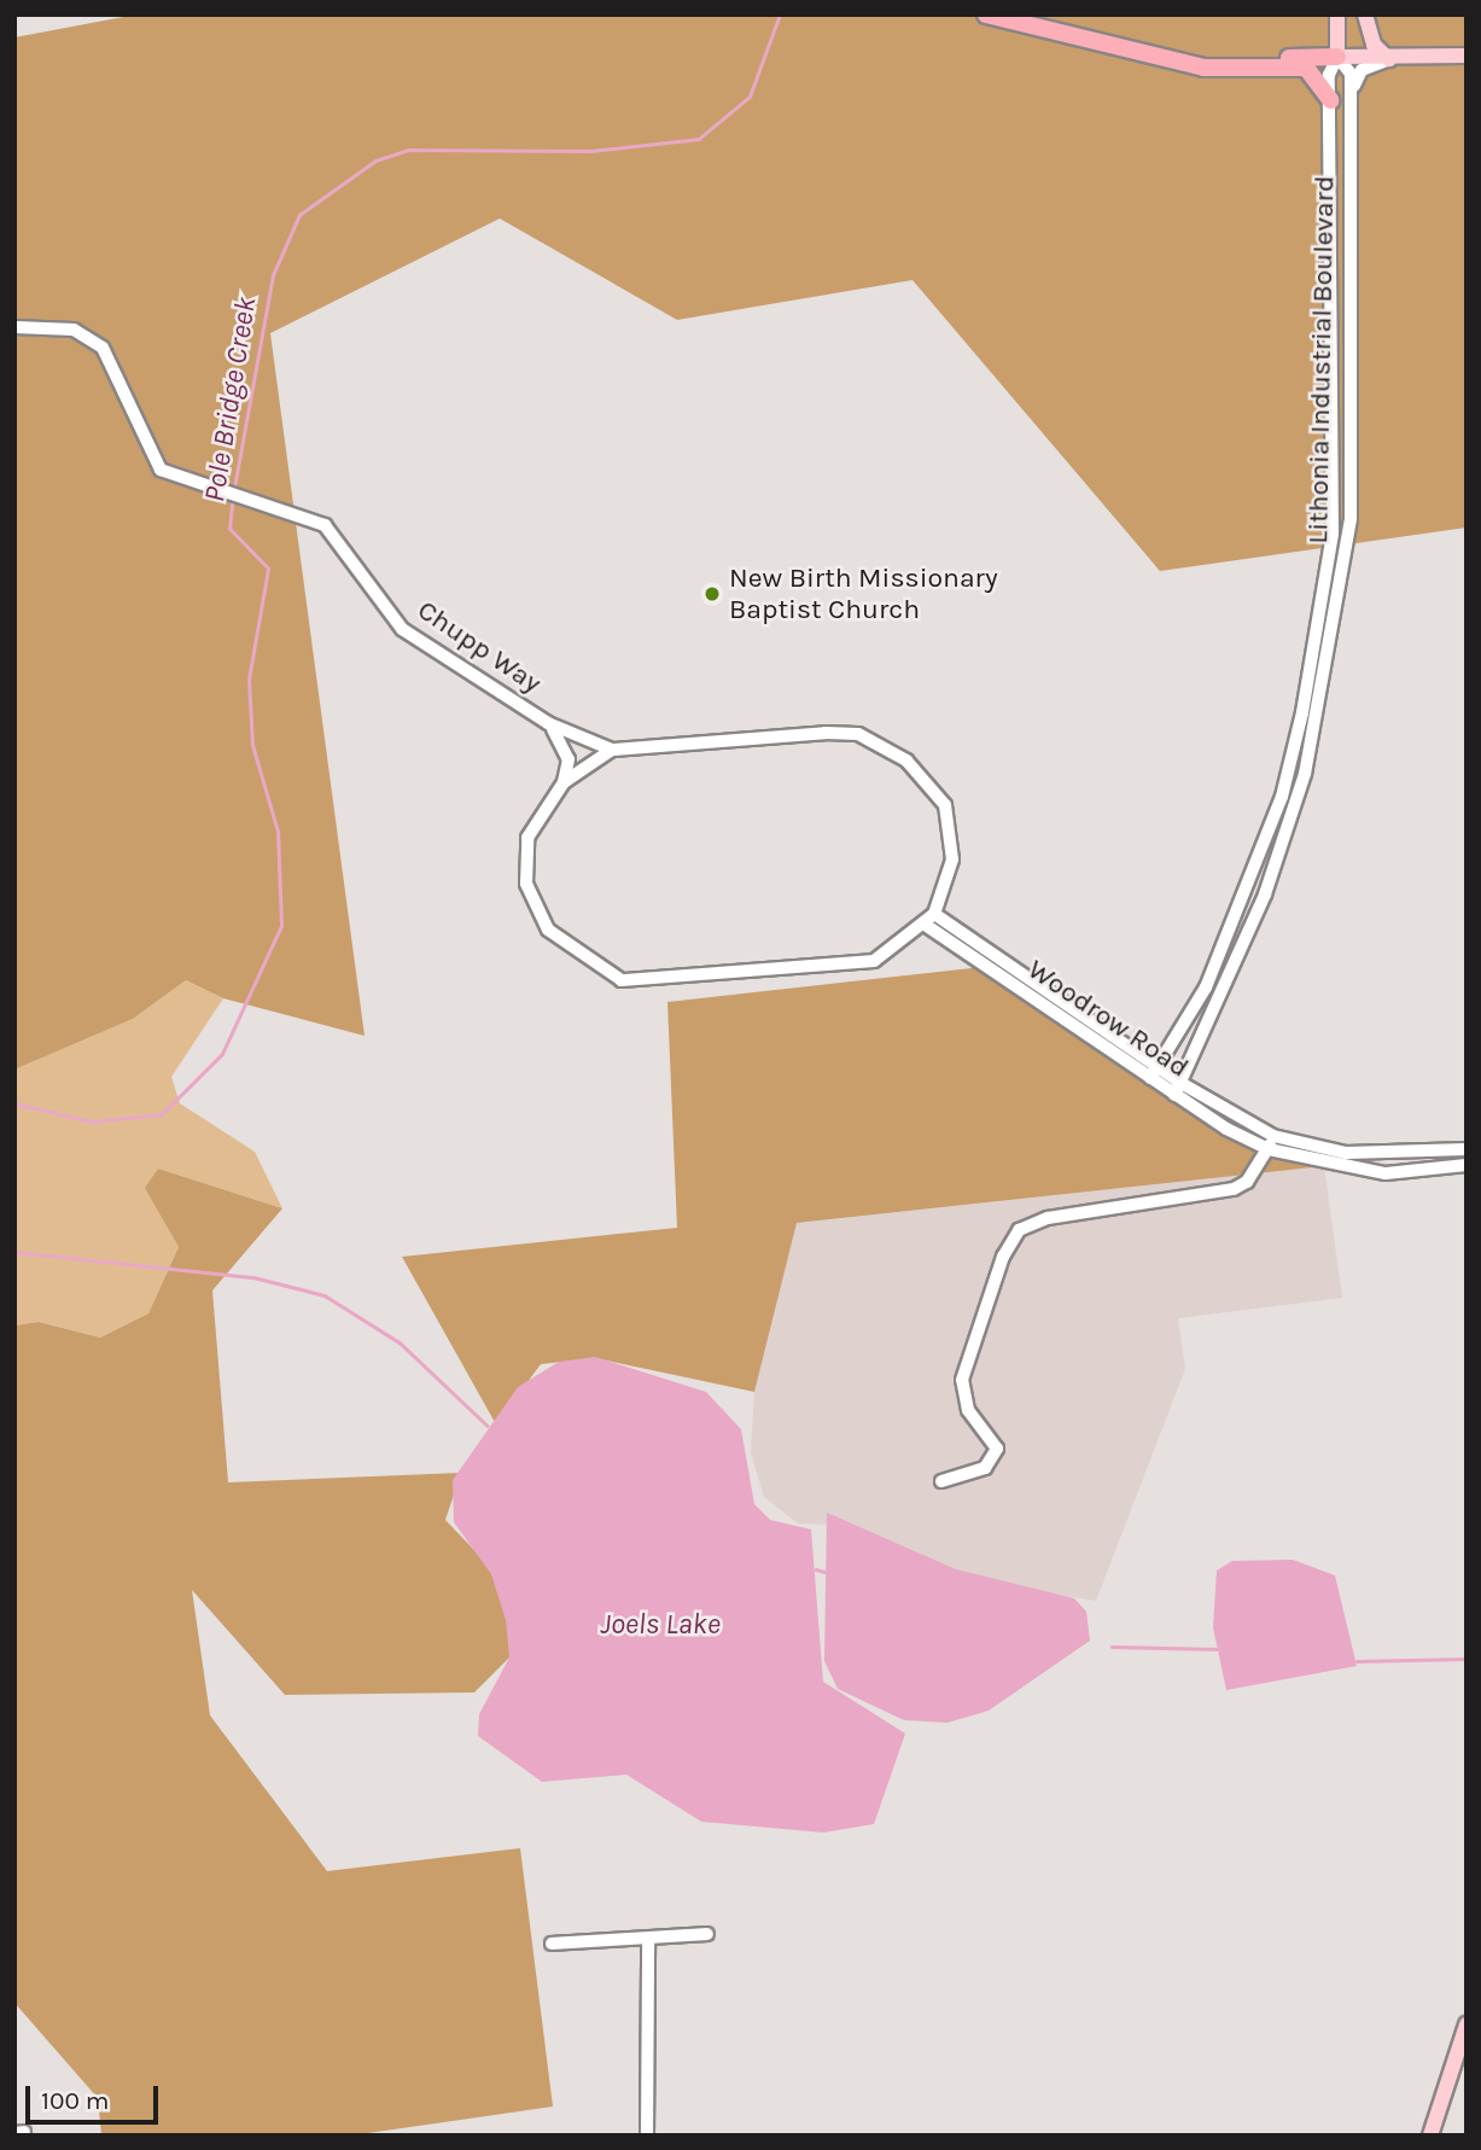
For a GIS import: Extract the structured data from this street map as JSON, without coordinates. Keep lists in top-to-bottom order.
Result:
{
  "streets": {
    "main road": ["Lithonia Industrial Boulevard"],
    "street": ["Chupp Way", "Woodrow Road"]
  },
  "crossings": [
    ["Lithonia Industrial Boulevard", "Woodrow Road"]
  ],
  "water": ["Pole Bridge Creek", "Joels Lake"],
  "places": ["New Birth Missionary Baptist Church"],
  "scale_bar": "100 m"
}
